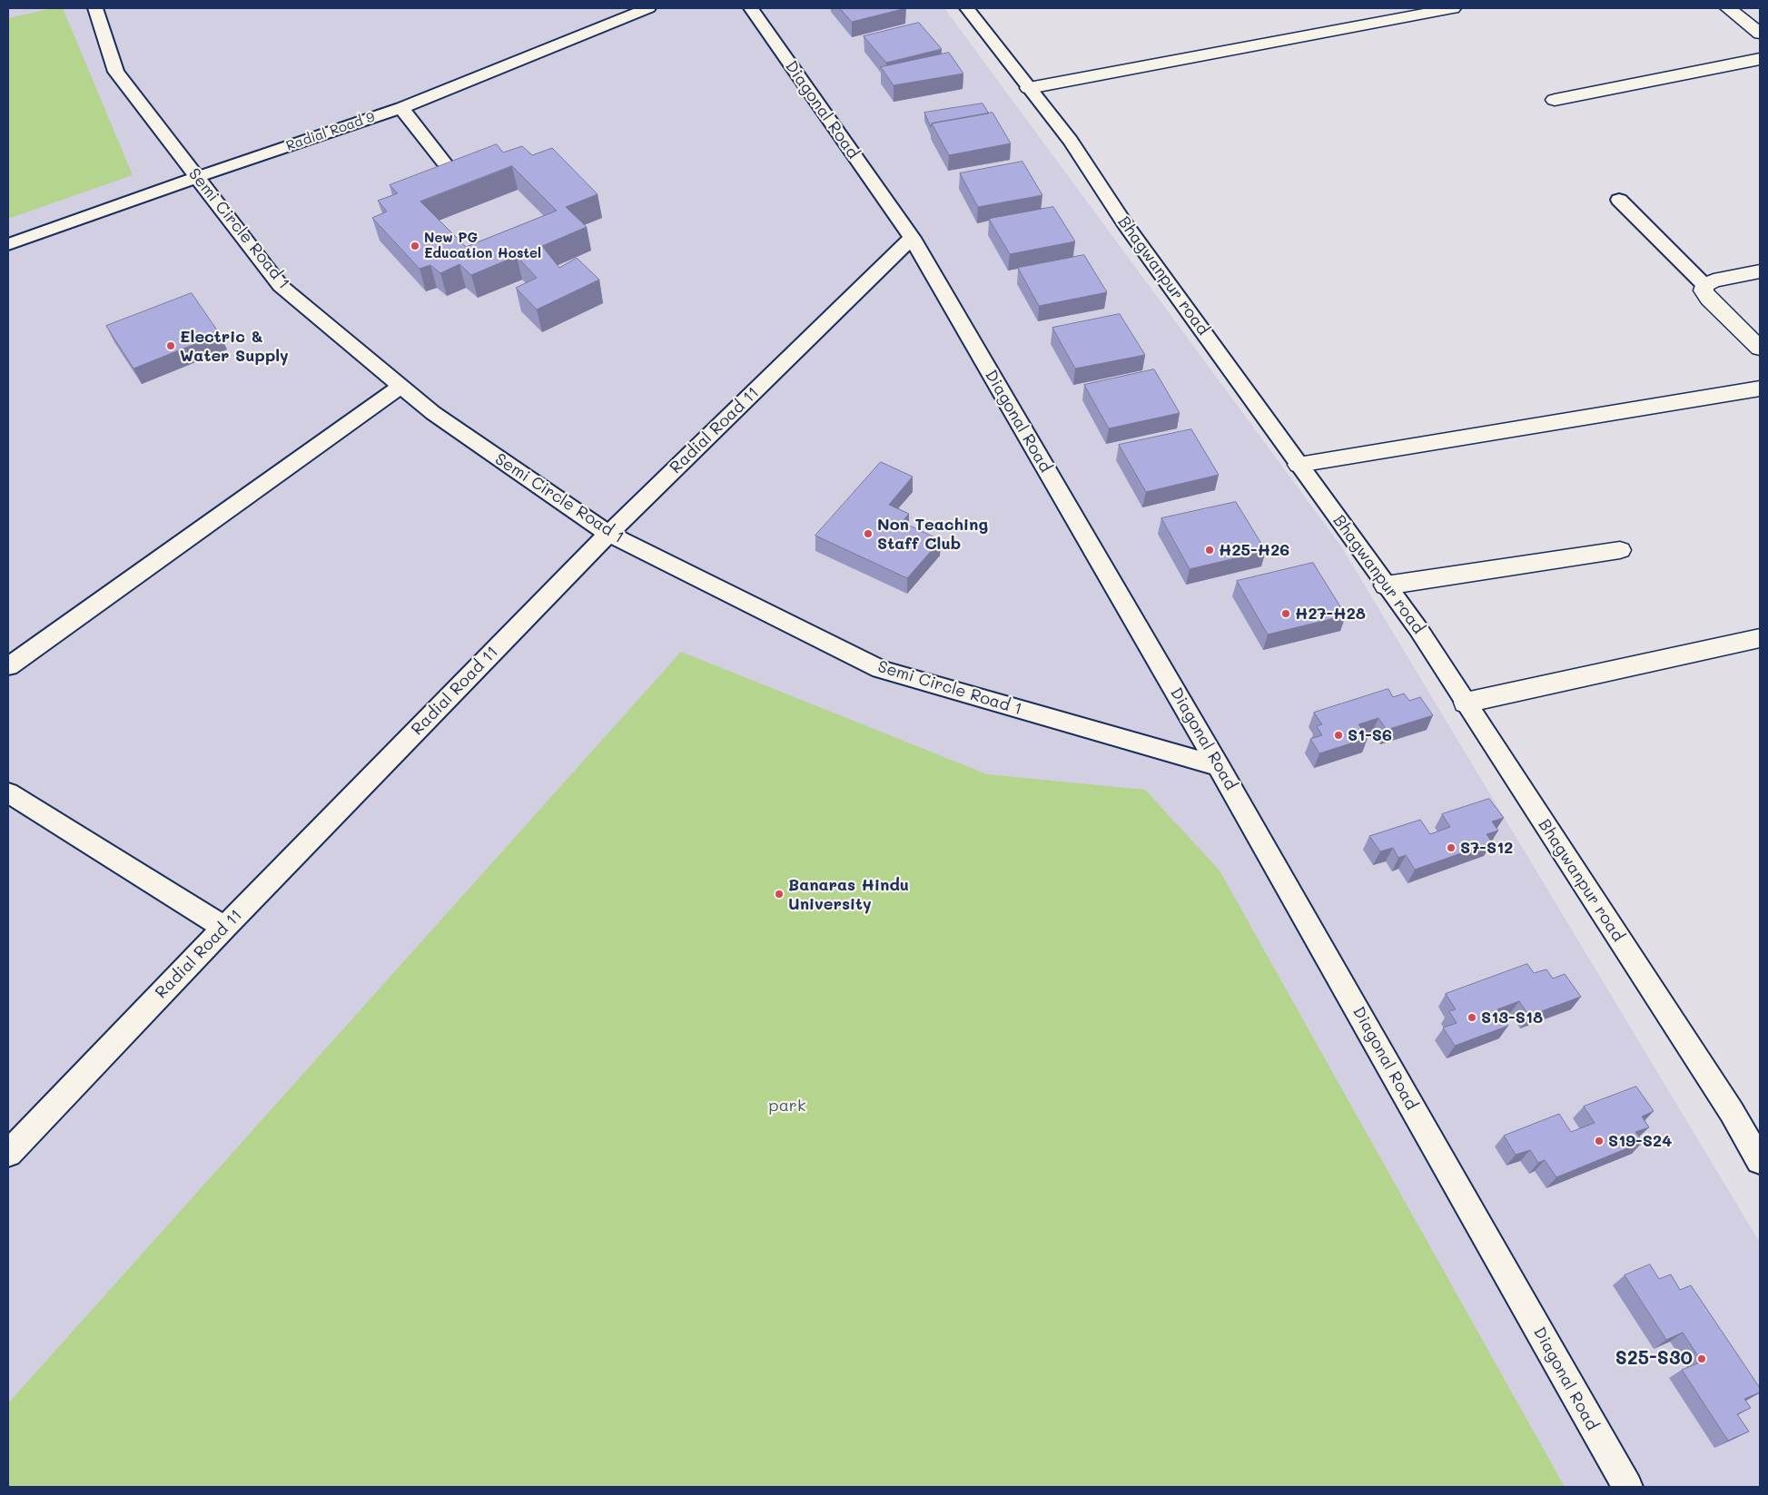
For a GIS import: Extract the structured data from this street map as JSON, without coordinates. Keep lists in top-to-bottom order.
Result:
{
  "streets": {
    "lane": [
      "Diagonal Road",
      "Radial Road 9",
      "Semi Circle Road 1",
      "Bhagwanpur road",
      "Radial Road 11"
    ]
  },
  "crossings": [
    ["Diagonal Road", "Semi Circle Road 1"],
    ["Diagonal Road", "Radial Road 11"],
    ["Radial Road 9", "Semi Circle Road 1"],
    ["Semi Circle Road 1", "Radial Road 11"]
  ],
  "parks": ["park"],
  "places": [
    "New PG Education Hostel",
    "Electric & Water Supply",
    "Non Teaching Staff Club",
    "H25-H26",
    "H27-H28",
    "S1-S6",
    "S7-S12",
    "Banaras Hindu University",
    "S13-S18",
    "S19-S24",
    "S25-S30"
  ]
}
